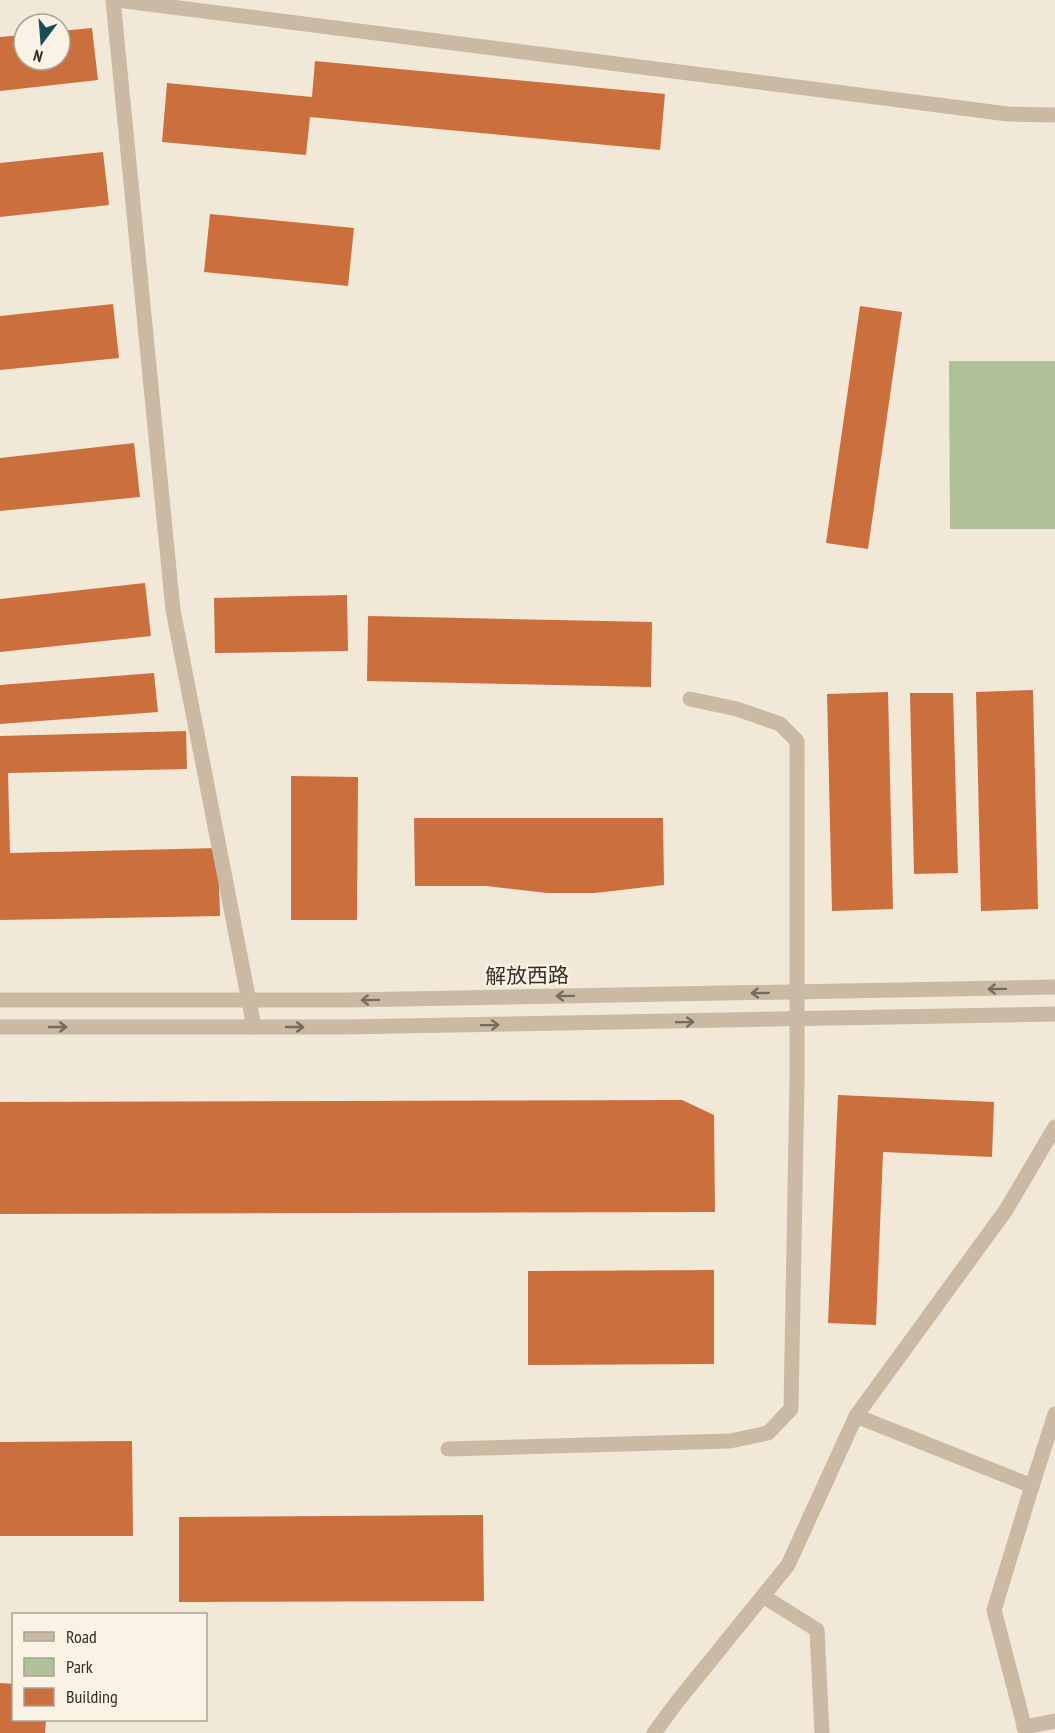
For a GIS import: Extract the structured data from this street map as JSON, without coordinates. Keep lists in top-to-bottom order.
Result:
{
  "streets": {
    "street": ["解放西路"]
  },
  "legend": ["Road", "Park", "Building"],
  "north": "bottom"
}
